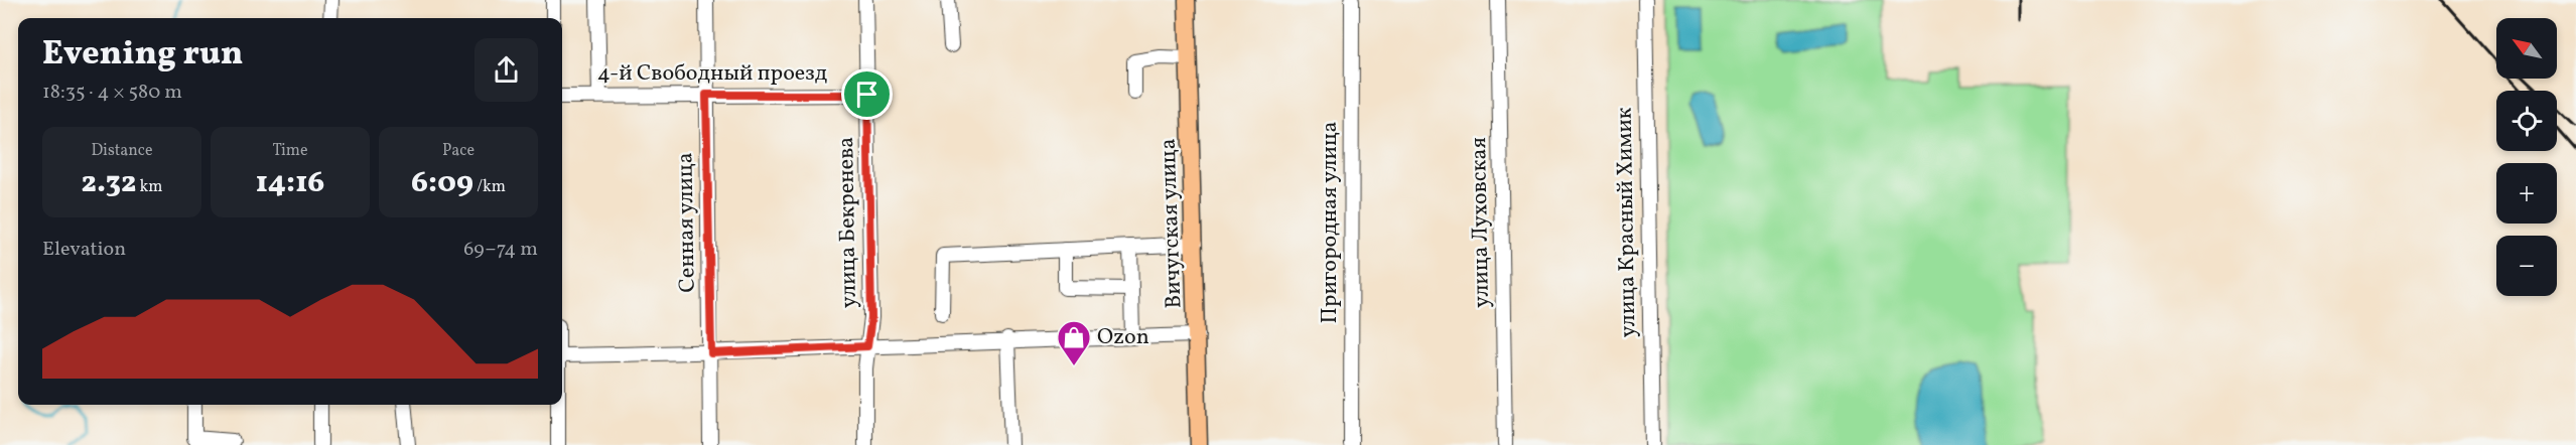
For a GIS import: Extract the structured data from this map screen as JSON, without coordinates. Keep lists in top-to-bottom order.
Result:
{
  "streets": {
    "main road": ["Вичугская улица"],
    "street": [
      "4-й Свободный проезд",
      "Сенная улица",
      "улица Бекренева",
      "Пригородная улица",
      "улица Луховская",
      "улица Красный Химик"
    ]
  },
  "crossings": [
    ["4-й Свободный проезд", "Сенная улица"],
    ["4-й Свободный проезд", "улица Бекренева"]
  ],
  "places": {
    "shop": ["Ozon"]
  },
  "north": "top left",
  "page": {
    "map_buttons": ["+", "−"],
    "heading": ["Evening run", "18:35 · 4 × 580 m"],
    "stats": [
      ["Distance", "2.32 km"],
      ["Time", "14:16"],
      ["Pace", "6:09 /km"]
    ],
    "chart": ["Elevation", "69–74 m"]
  }
}
